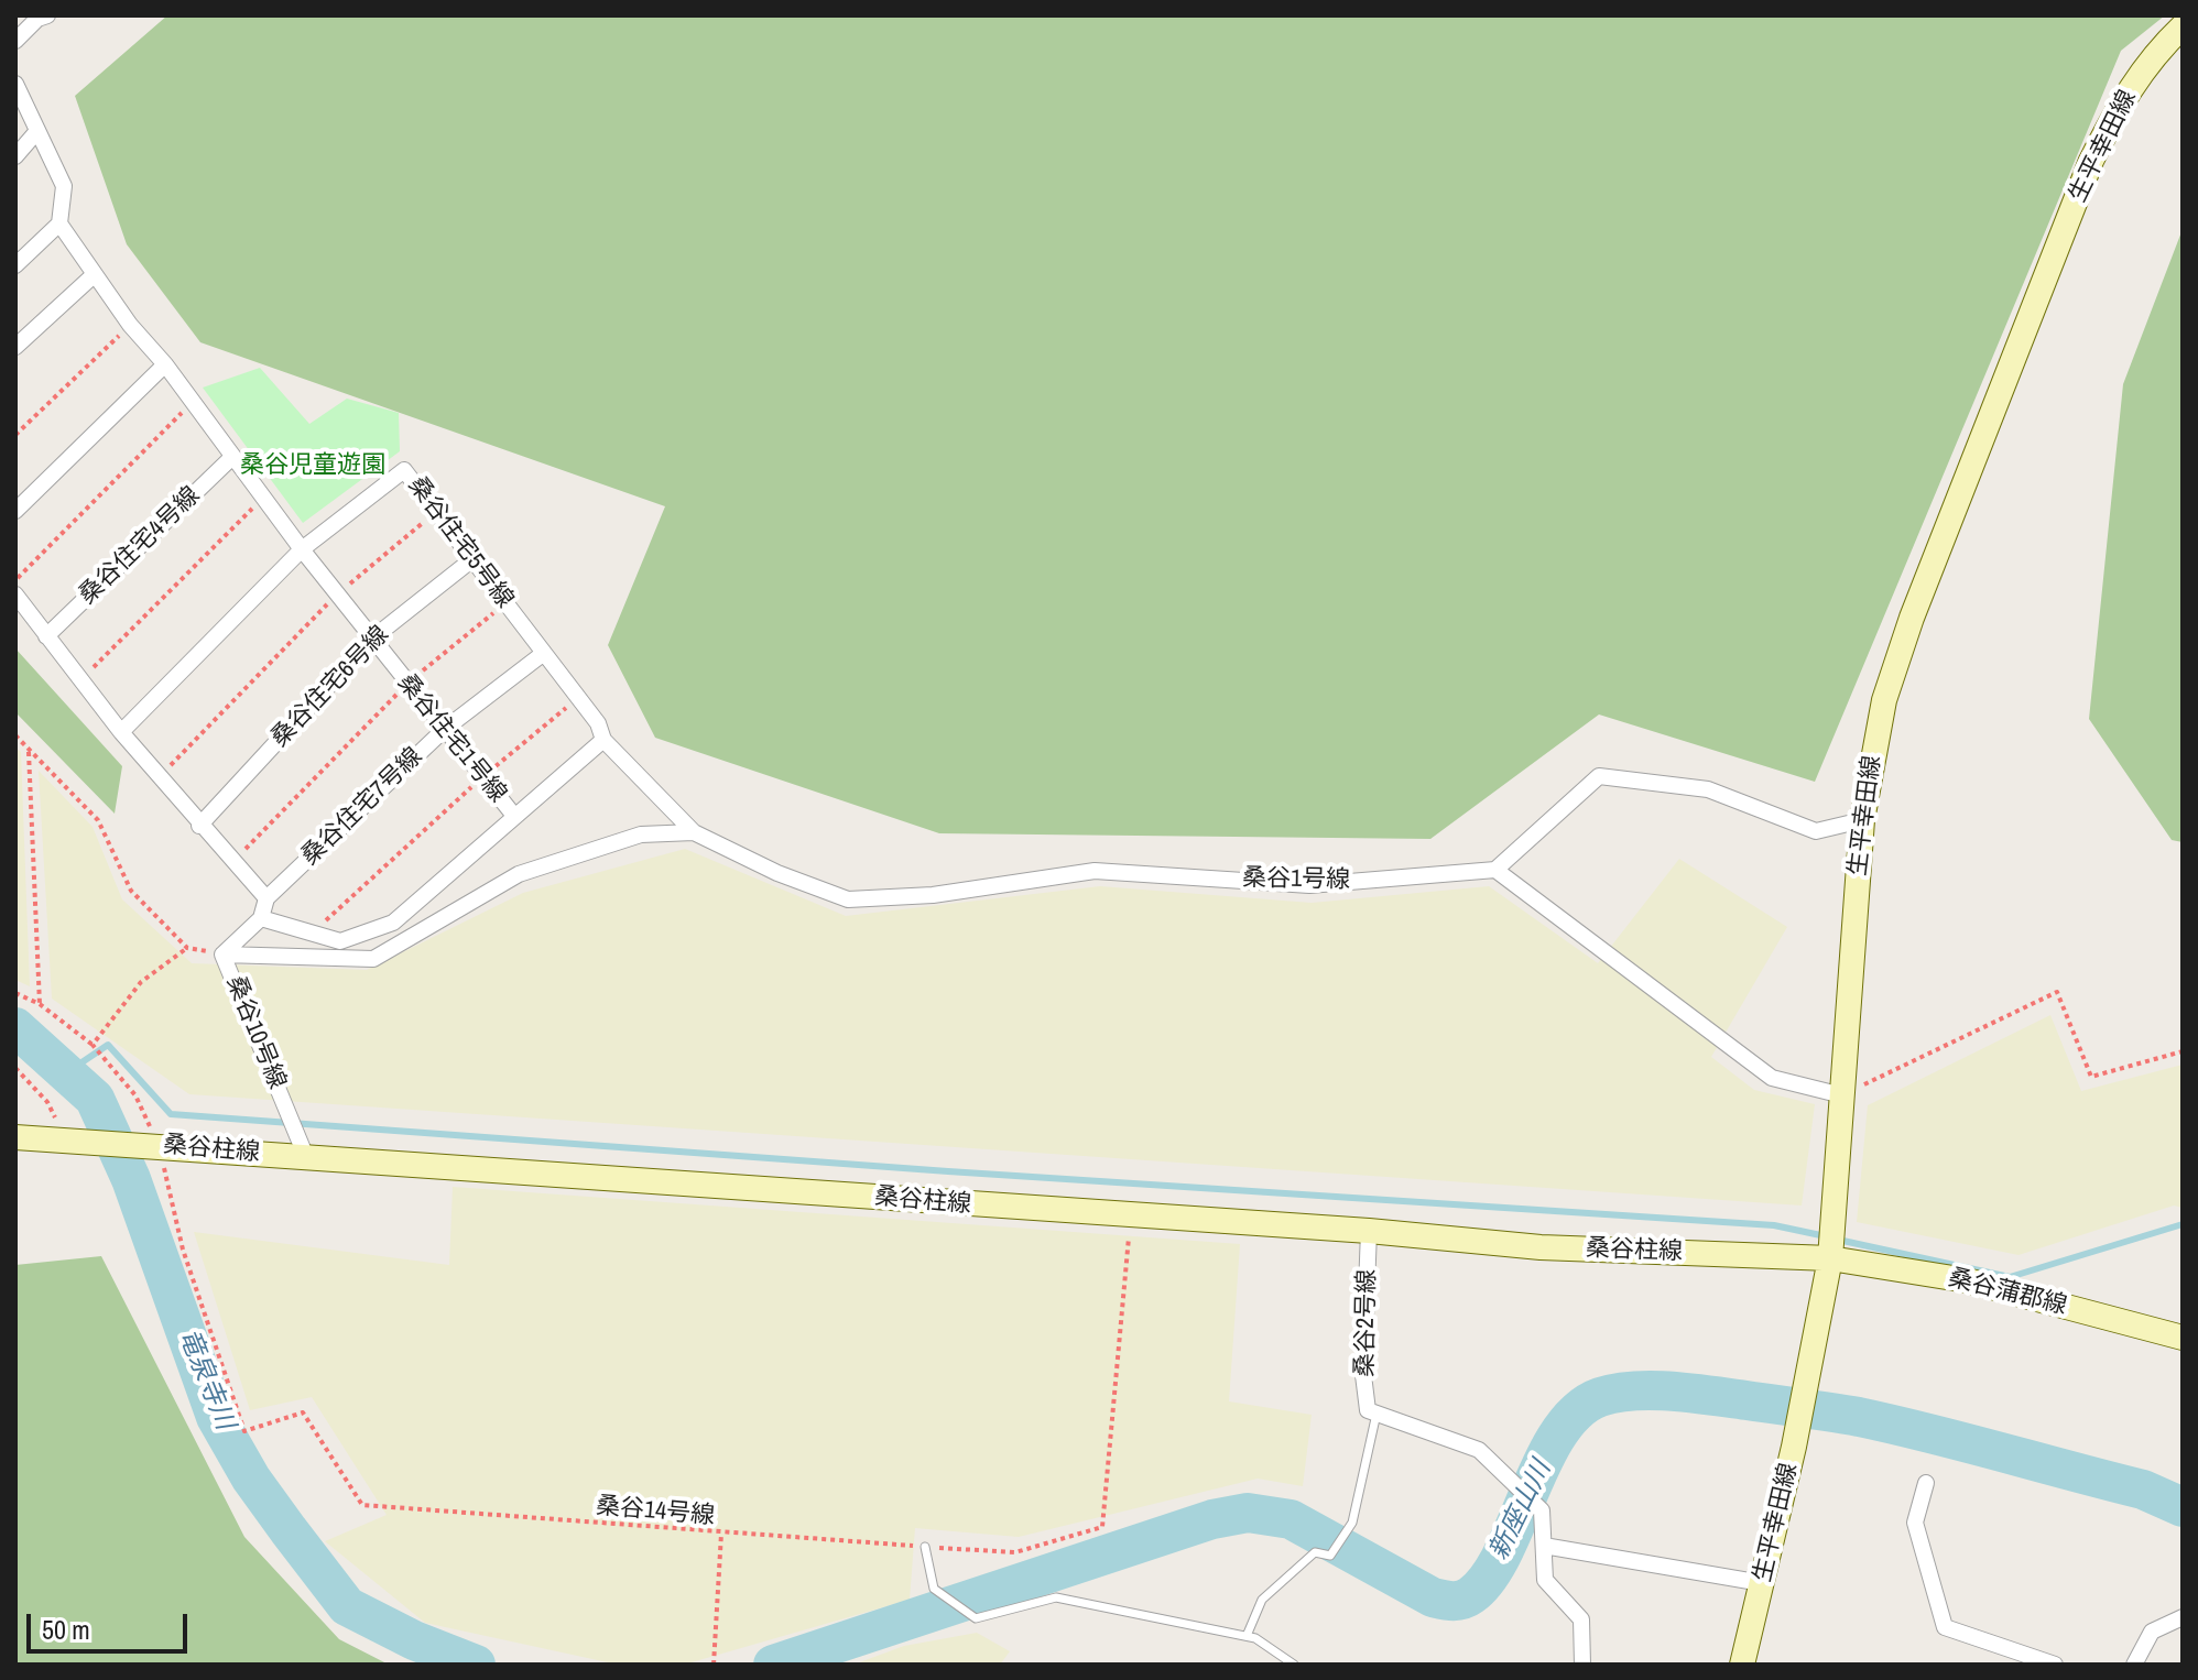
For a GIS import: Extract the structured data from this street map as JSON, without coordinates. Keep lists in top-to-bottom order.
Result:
{
  "streets": {
    "main road": ["生平幸田線", "桑谷柱線", "桑谷蒲郡線"],
    "street": [
      "桑谷住宅5号線",
      "桑谷住宅4号線",
      "桑谷住宅6号線",
      "桑谷住宅1号線",
      "桑谷住宅7号線",
      "桑谷1号線",
      "桑谷10号線",
      "桑谷2号線"
    ],
    "path": ["桑谷14号線"]
  },
  "crossings": [
    ["生平幸田線", "桑谷柱線"],
    ["生平幸田線", "桑谷蒲郡線"],
    ["桑谷住宅5号線", "桑谷住宅6号線"],
    ["桑谷住宅5号線", "桑谷住宅1号線"],
    ["桑谷住宅5号線", "桑谷住宅7号線"],
    ["桑谷住宅5号線", "桑谷1号線"],
    ["桑谷住宅4号線", "桑谷住宅1号線"],
    ["桑谷住宅6号線", "桑谷住宅1号線"],
    ["桑谷住宅1号線", "桑谷住宅7号線"],
    ["桑谷10号線", "桑谷柱線"],
    ["桑谷柱線", "桑谷蒲郡線"],
    ["桑谷柱線", "桑谷2号線"],
    ["桑谷柱線", "桑谷14号線"]
  ],
  "water": ["竜泉寺川", "新座山川"],
  "parks": ["桑谷児童遊園"],
  "scale_bar": "50 m"
}
